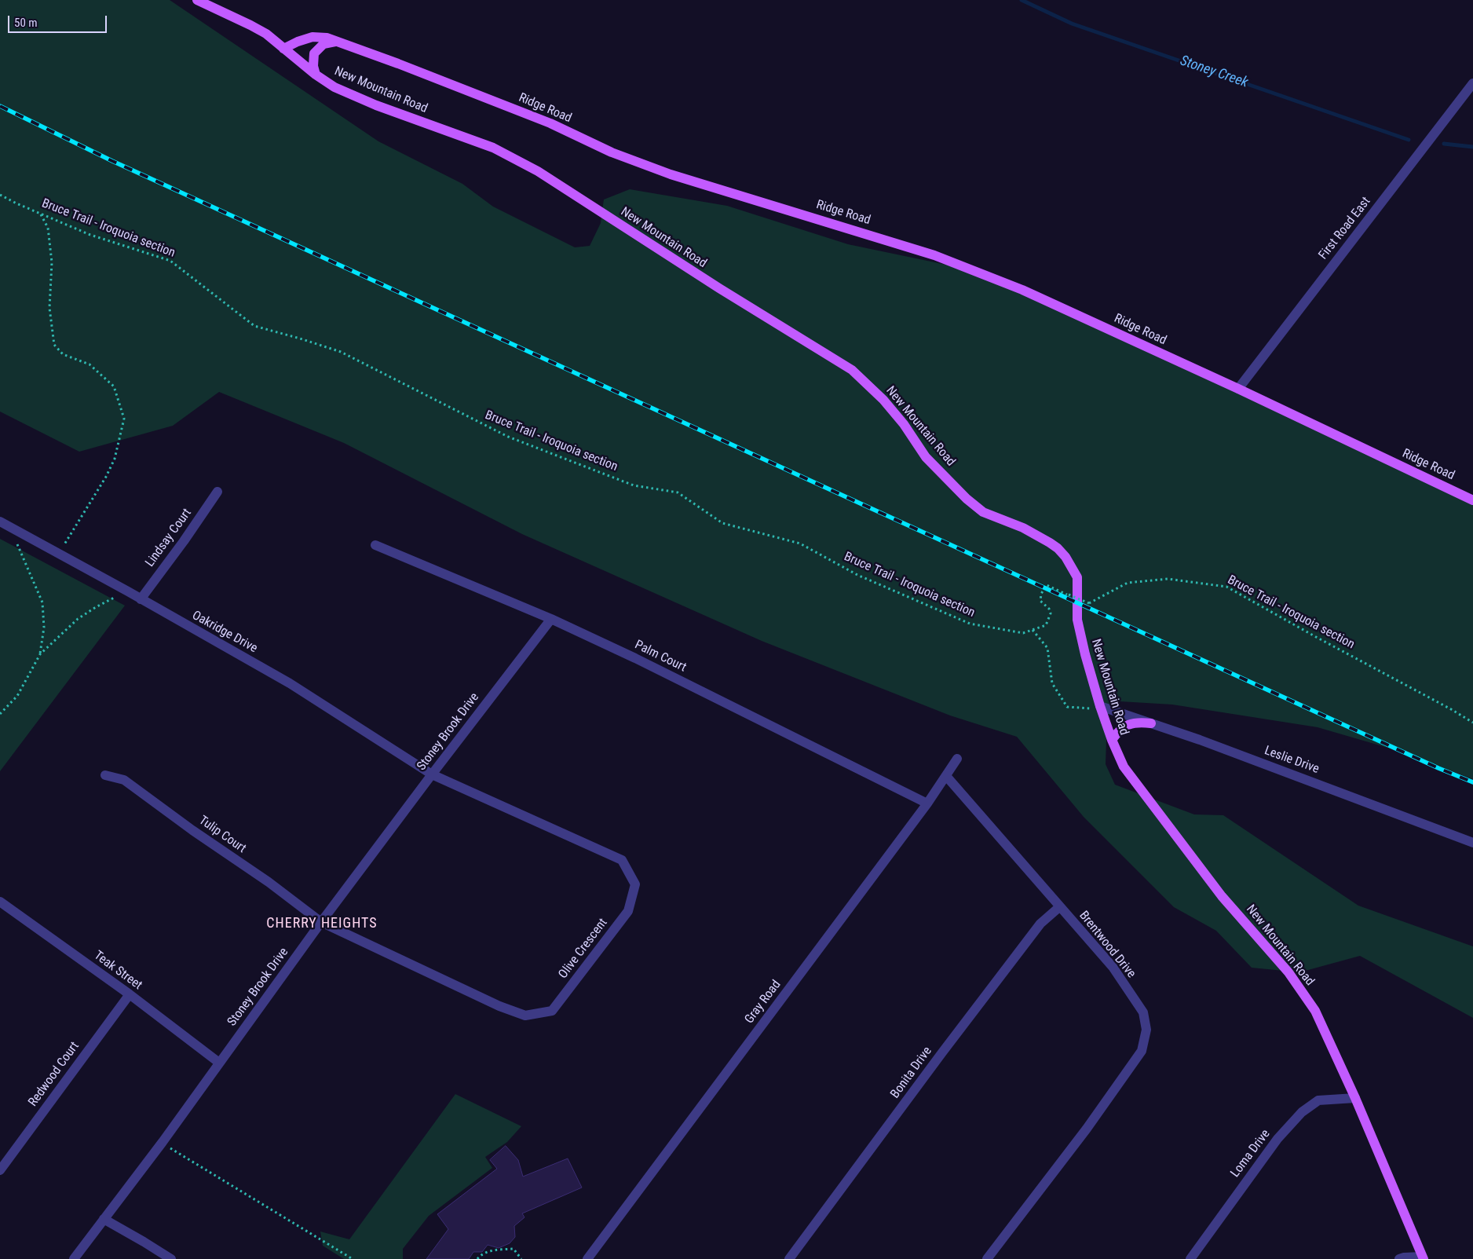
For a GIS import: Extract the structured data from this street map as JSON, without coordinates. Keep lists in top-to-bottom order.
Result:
{
  "streets": {
    "main road": ["New Mountain Road", "Ridge Road"],
    "street": [
      "First Road East",
      "Lindsay Court",
      "Oakridge Drive",
      "Palm Court",
      "Stoney Brook Drive",
      "Leslie Drive",
      "Tulip Court",
      "Brentwood Drive",
      "Olive Crescent",
      "Teak Street",
      "Gray Road",
      "Bonita Drive",
      "Redwood Court",
      "Loma Drive"
    ],
    "path": ["Bruce Trail - Iroquoia section"]
  },
  "crossings": [
    ["New Mountain Road", "Ridge Road"],
    ["New Mountain Road", "Leslie Drive"],
    ["New Mountain Road", "Loma Drive"],
    ["Ridge Road", "First Road East"],
    ["Lindsay Court", "Oakridge Drive"],
    ["Oakridge Drive", "Stoney Brook Drive"],
    ["Oakridge Drive", "Olive Crescent"],
    ["Palm Court", "Stoney Brook Drive"],
    ["Palm Court", "Gray Road"],
    ["Stoney Brook Drive", "Tulip Court"],
    ["Stoney Brook Drive", "Olive Crescent"],
    ["Stoney Brook Drive", "Teak Street"],
    ["Tulip Court", "Olive Crescent"],
    ["Brentwood Drive", "Gray Road"],
    ["Brentwood Drive", "Bonita Drive"],
    ["Teak Street", "Redwood Court"]
  ],
  "districts": ["CHERRY HEIGHTS"],
  "water": ["Stoney Creek"],
  "scale_bar": "50 m"
}
